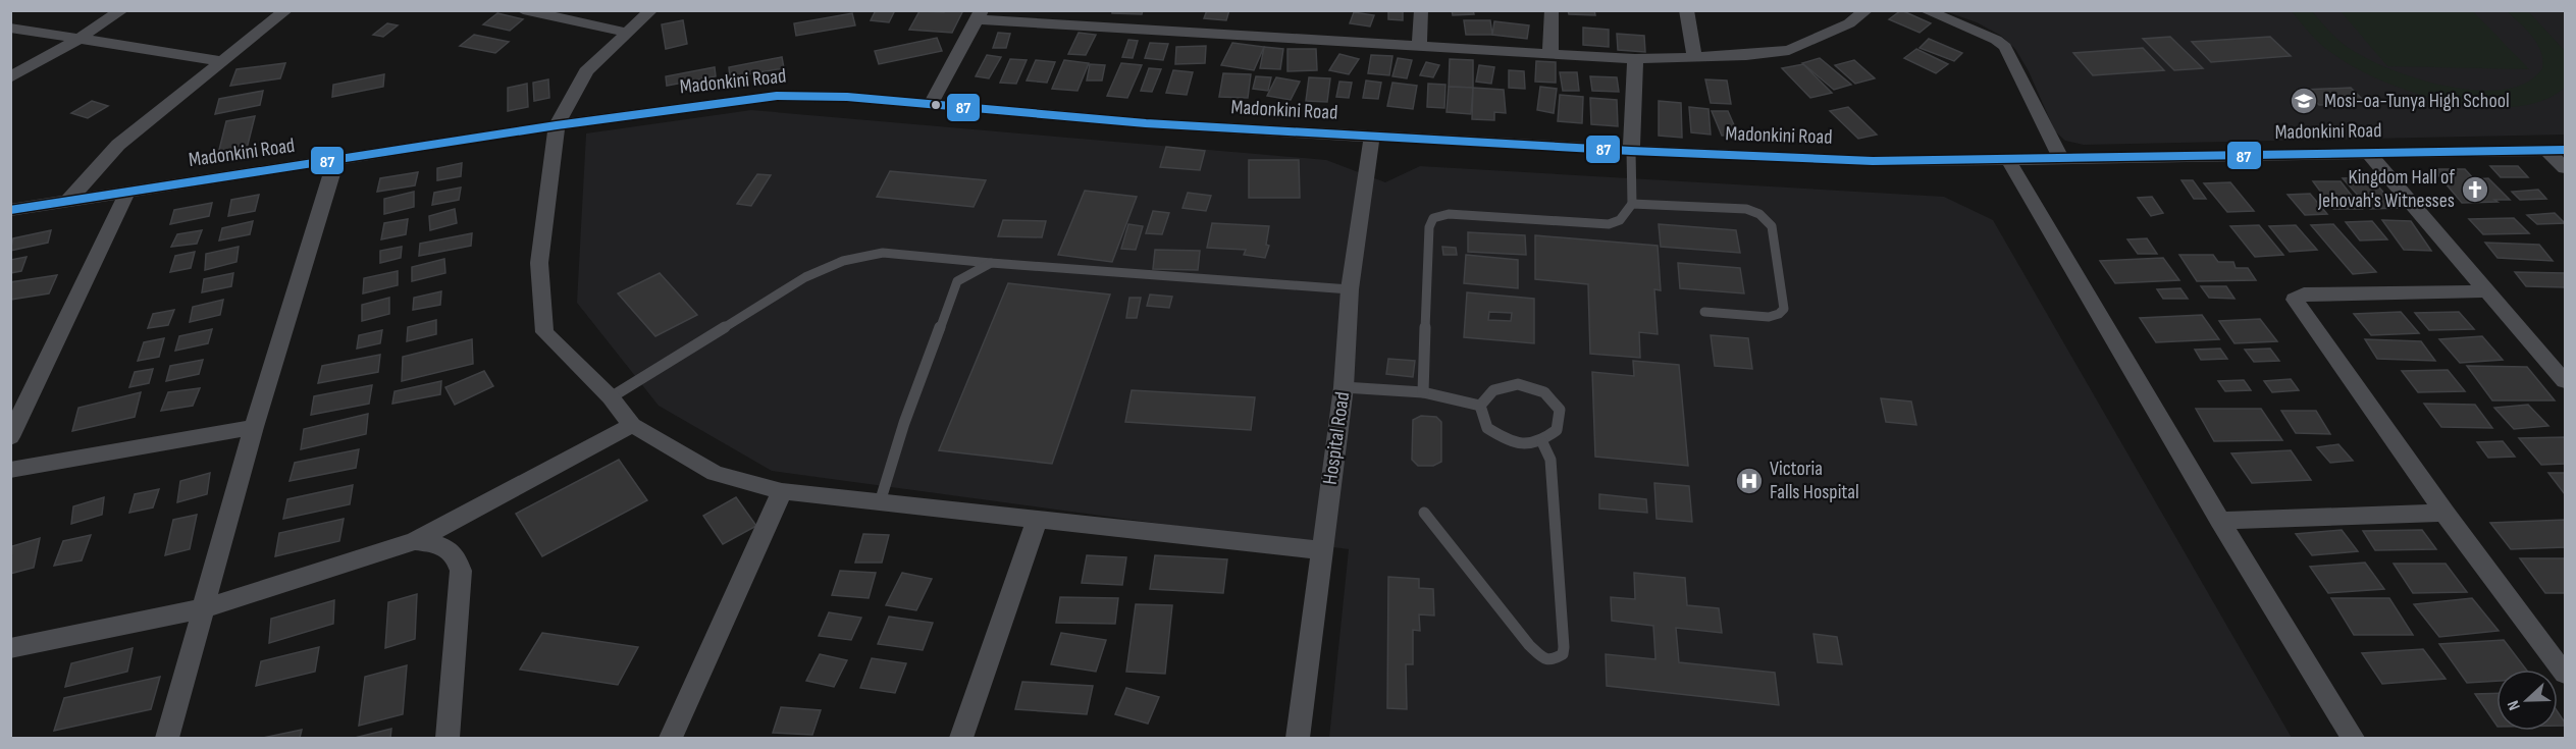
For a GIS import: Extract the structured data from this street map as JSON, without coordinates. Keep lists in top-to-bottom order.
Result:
{
  "streets": {
    "street": ["Madonkini Road", "Hospital Road"]
  },
  "crossings": [
    ["Madonkini Road", "Hospital Road"]
  ],
  "places": {
    "school or university": ["Mosi-oa-Tunya High School"],
    "church": ["Kingdom Hall of Jehovah's Witnesses"],
    "hospital": ["Victoria Falls Hospital"]
  },
  "lines": ["transit line 87"],
  "north": "left"
}
